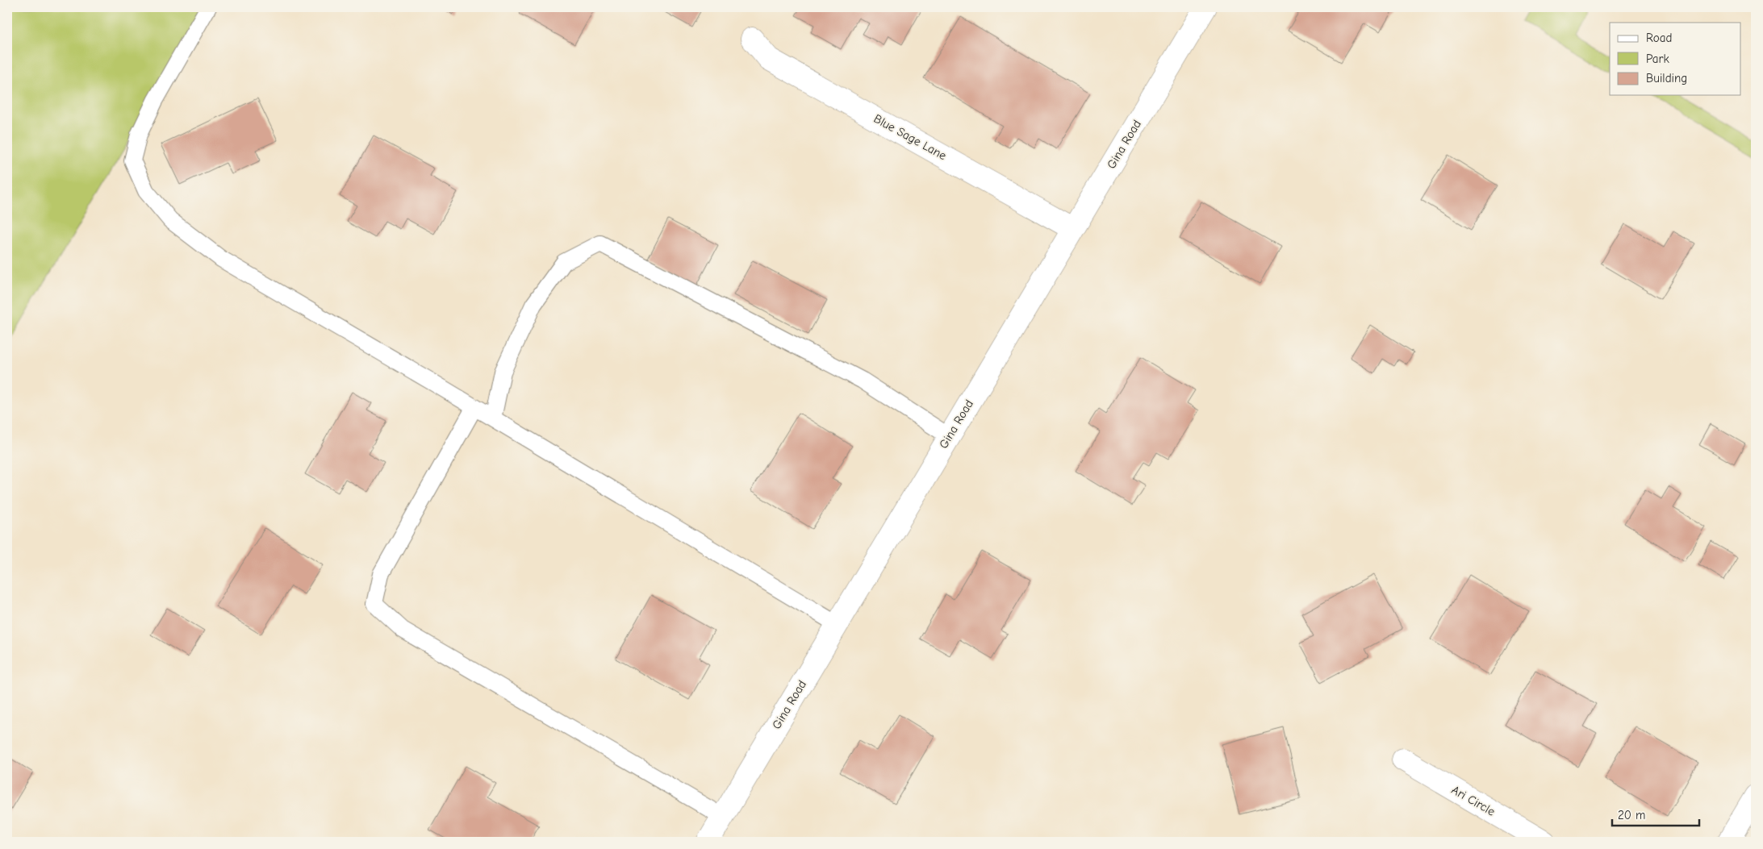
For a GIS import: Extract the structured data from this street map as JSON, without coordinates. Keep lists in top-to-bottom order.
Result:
{
  "streets": {
    "street": ["Blue Sage Lane", "Gina Road", "Ari Circle"]
  },
  "crossings": [
    ["Blue Sage Lane", "Gina Road"]
  ],
  "legend": ["Road", "Park", "Building"],
  "scale_bar": "20 m"
}
